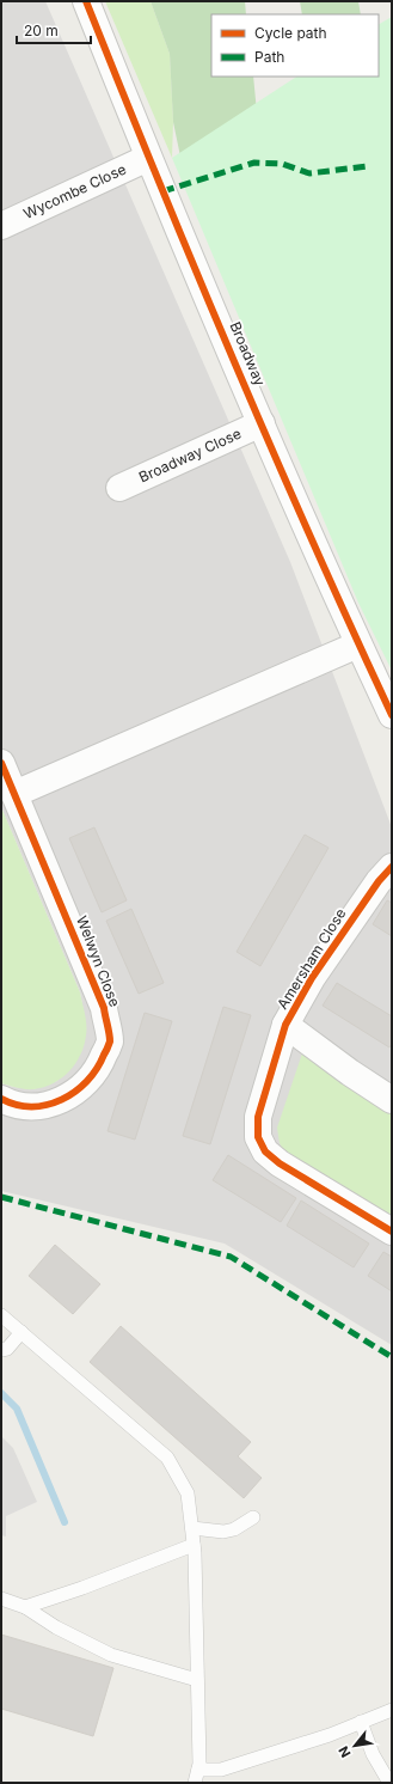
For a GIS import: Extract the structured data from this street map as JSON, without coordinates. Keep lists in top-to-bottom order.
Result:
{
  "streets": {
    "street": [
      "Wycombe Close",
      "Broadway",
      "Broadway Close",
      "Amersham Close",
      "Welwyn Close"
    ]
  },
  "crossings": [
    ["Wycombe Close", "Broadway"],
    ["Broadway", "Broadway Close"]
  ],
  "legend": ["Cycle path", "Path"],
  "scale_bar": "20 m",
  "north": "bottom left"
}
